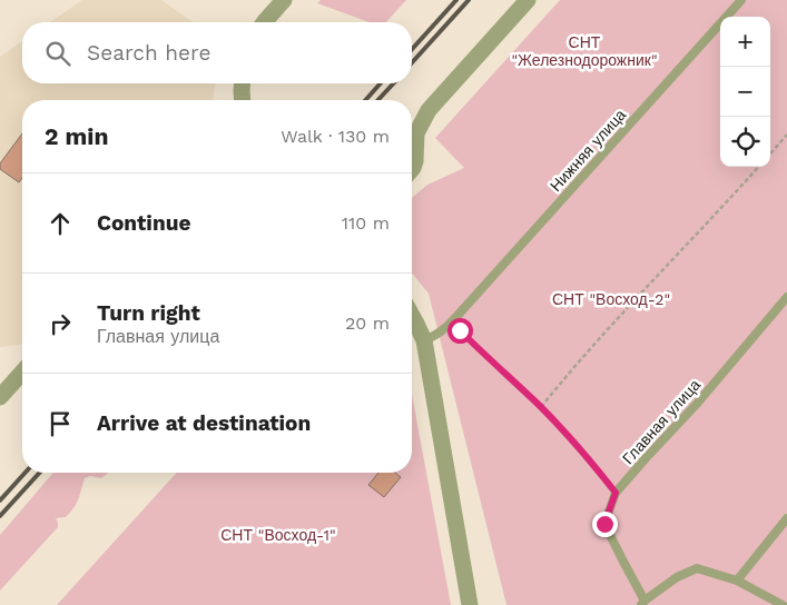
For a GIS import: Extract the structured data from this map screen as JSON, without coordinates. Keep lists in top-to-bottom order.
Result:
{
  "streets": {
    "lane": ["Нижняя улица", "Главная улица"]
  },
  "parks": ["СНТ \"Железнодорожник\"", "СНТ \"Восход-2\"", "СНТ \"Восход-1\""],
  "page": {
    "map_buttons": ["+", "−"],
    "search": "Search here",
    "heading": ["2 min", "Walk · 130 m"],
    "list": [
      ["Continue", "110 m"],
      ["Turn right", "Главная улица", "20 m"],
      "Arrive at destination"
    ]
  }
}
